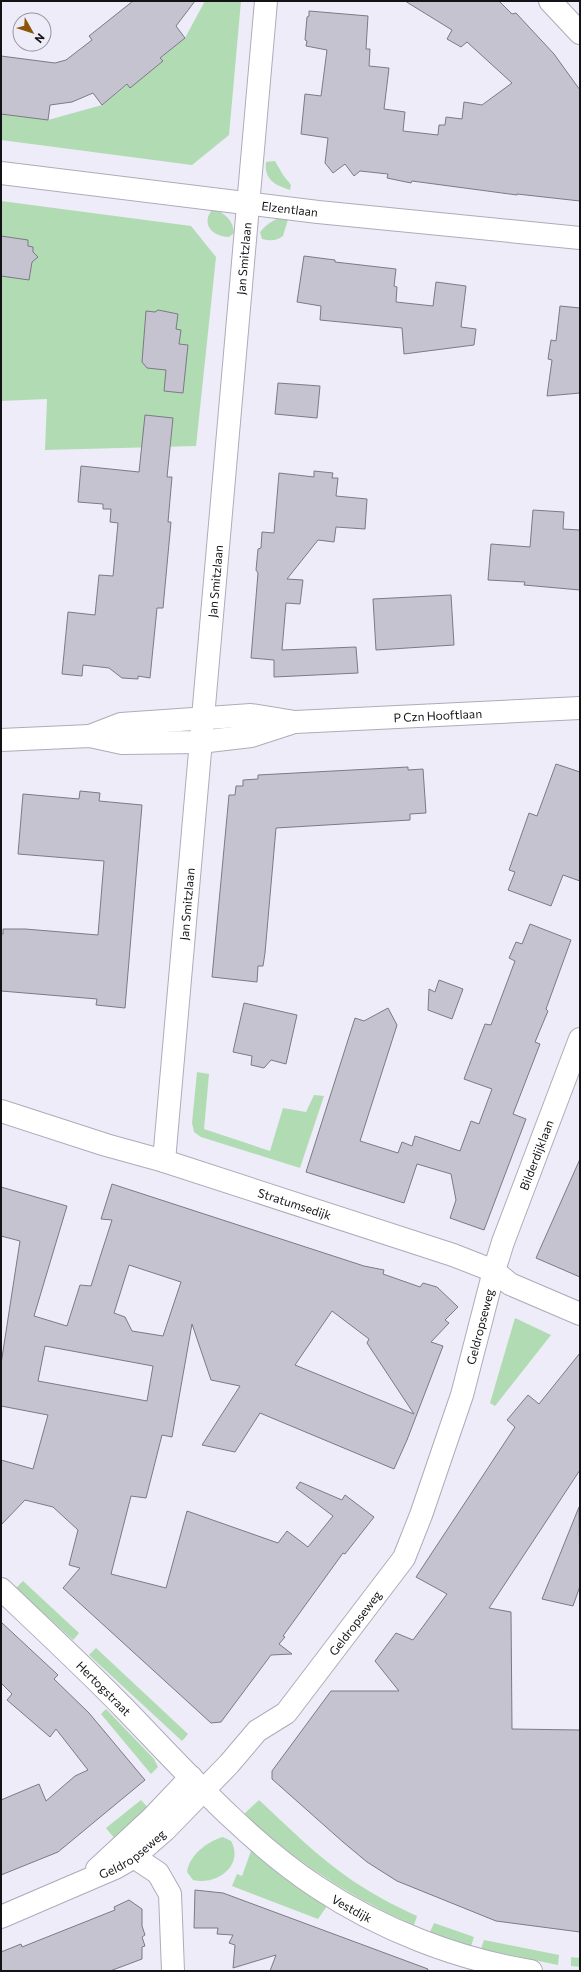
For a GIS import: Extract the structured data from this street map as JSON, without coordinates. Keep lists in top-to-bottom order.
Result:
{
  "streets": {
    "street": [
      "Elzentlaan",
      "Jan Smitzlaan",
      "P Czn Hooftlaan",
      "Bilderdijklaan",
      "Stratumsedijk",
      "Geldropseweg",
      "Hertogstraat",
      "Vestdijk"
    ]
  },
  "crossings": [
    ["Elzentlaan", "Jan Smitzlaan"],
    ["Jan Smitzlaan", "P Czn Hooftlaan"],
    ["Jan Smitzlaan", "Stratumsedijk"],
    ["Bilderdijklaan", "Stratumsedijk"],
    ["Bilderdijklaan", "Geldropseweg"],
    ["Stratumsedijk", "Geldropseweg"],
    ["Geldropseweg", "Hertogstraat"],
    ["Geldropseweg", "Vestdijk"],
    ["Hertogstraat", "Vestdijk"]
  ],
  "north": "bottom right"
}
